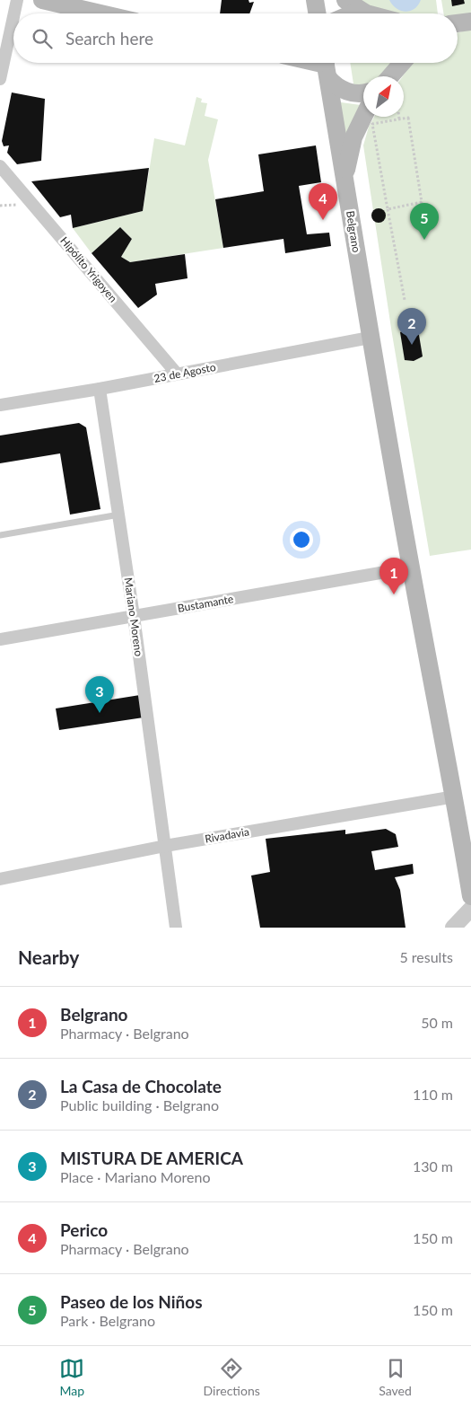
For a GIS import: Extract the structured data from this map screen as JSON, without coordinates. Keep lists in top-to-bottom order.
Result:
{
  "streets": {
    "main road": ["Belgrano"],
    "street": [
      "Hipólito Yrigoyen",
      "23 de Agosto",
      "Bustamante",
      "Mariano Moreno",
      "Rivadavia"
    ]
  },
  "crossings": [
    ["Belgrano", "23 de Agosto"],
    ["Belgrano", "Bustamante"],
    ["Belgrano", "Rivadavia"],
    ["Hipólito Yrigoyen", "23 de Agosto"],
    ["23 de Agosto", "Mariano Moreno"],
    ["Bustamante", "Mariano Moreno"],
    ["Mariano Moreno", "Rivadavia"]
  ],
  "north": "top right",
  "page": {
    "search": "Search here",
    "pins": [
      "4",
      "5",
      "2",
      "1",
      "3"
    ],
    "heading": ["Nearby", "5 results"],
    "list": [
      {
        "mark": "1",
        "name": "Belgrano",
        "note": "Pharmacy · Belgrano",
        "value": "50 m"
      },
      {
        "mark": "2",
        "name": "La Casa de Chocolate",
        "note": "Public building · Belgrano",
        "value": "110 m"
      },
      {
        "mark": "3",
        "name": "MISTURA DE AMERICA",
        "note": "Place · Mariano Moreno",
        "value": "130 m"
      },
      {
        "mark": "4",
        "name": "Perico",
        "note": "Pharmacy · Belgrano",
        "value": "150 m"
      },
      {
        "mark": "5",
        "name": "Paseo de los Niños",
        "note": "Park · Belgrano",
        "value": "150 m"
      }
    ],
    "nav": ["Map", "Directions", "Saved"]
  }
}
